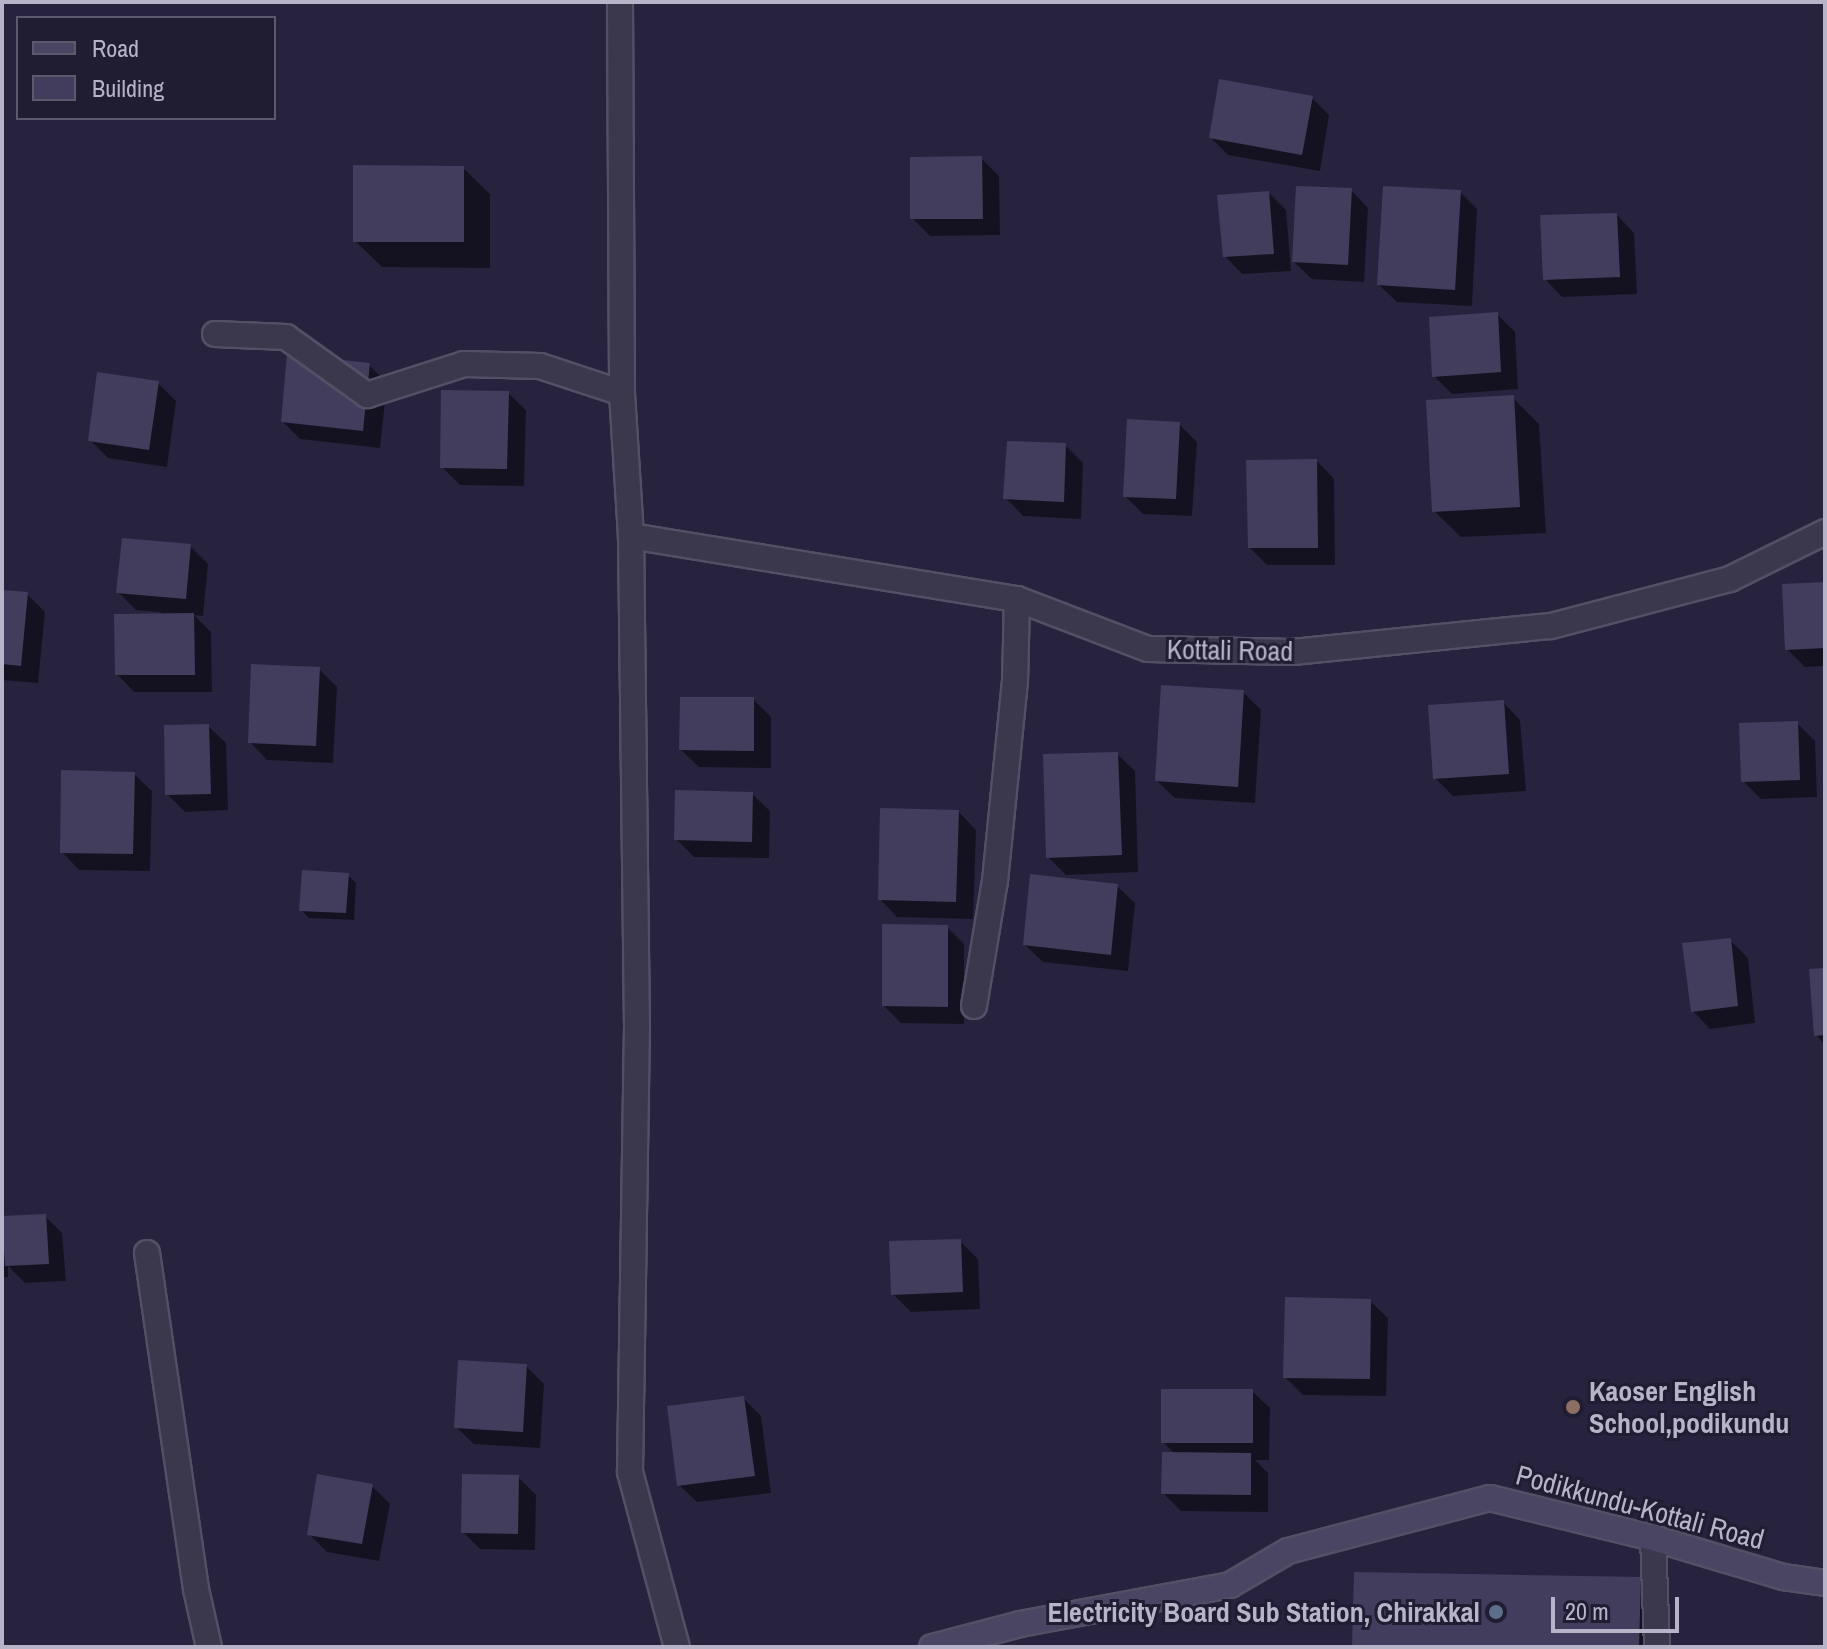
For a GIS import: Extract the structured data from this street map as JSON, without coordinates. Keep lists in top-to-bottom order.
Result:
{
  "streets": {
    "main road": ["Podikkundu-Kottali Road"],
    "street": ["Kottali Road"]
  },
  "places": ["Kaoser English School,podikundu", "Electricity Board Sub Station, Chirakkal"],
  "legend": ["Road", "Building"],
  "scale_bar": "20 m"
}
